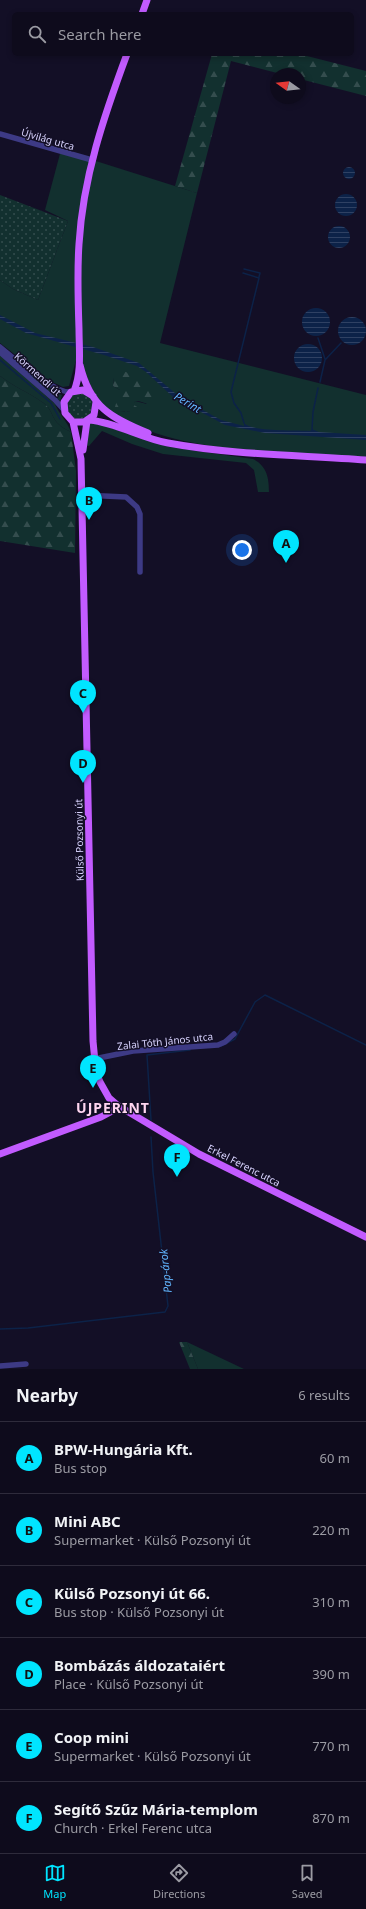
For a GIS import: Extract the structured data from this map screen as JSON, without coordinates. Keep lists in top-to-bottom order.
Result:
{
  "streets": {
    "main road": ["Külső Pozsonyi út", "Erkel Ferenc utca"],
    "street": ["Újvilág utca", "Körmendi út", "Zalai Tóth János utca"]
  },
  "crossings": [
    ["Külső Pozsonyi út", "Zalai Tóth János utca"],
    ["Külső Pozsonyi út", "Erkel Ferenc utca"]
  ],
  "districts": ["ÚJPERINT"],
  "water": ["Perint", "Pap-árok"],
  "north": "left",
  "page": {
    "search": "Search here",
    "pins": [
      "B",
      "A",
      "C",
      "D",
      "E",
      "F"
    ],
    "heading": ["Nearby", "6 results"],
    "list": [
      {
        "mark": "A",
        "name": "BPW-Hungária Kft.",
        "note": "Bus stop",
        "value": "60 m"
      },
      {
        "mark": "B",
        "name": "Mini ABC",
        "note": "Supermarket · Külső Pozsonyi út",
        "value": "220 m"
      },
      {
        "mark": "C",
        "name": "Külső Pozsonyi út 66.",
        "note": "Bus stop · Külső Pozsonyi út",
        "value": "310 m"
      },
      {
        "mark": "D",
        "name": "Bombázás áldozataiért",
        "note": "Place · Külső Pozsonyi út",
        "value": "390 m"
      },
      {
        "mark": "E",
        "name": "Coop mini",
        "note": "Supermarket · Külső Pozsonyi út",
        "value": "770 m"
      },
      {
        "mark": "F",
        "name": "Segítő Szűz Mária-templom",
        "note": "Church · Erkel Ferenc utca",
        "value": "870 m"
      }
    ],
    "nav": ["Map", "Directions", "Saved"]
  }
}
